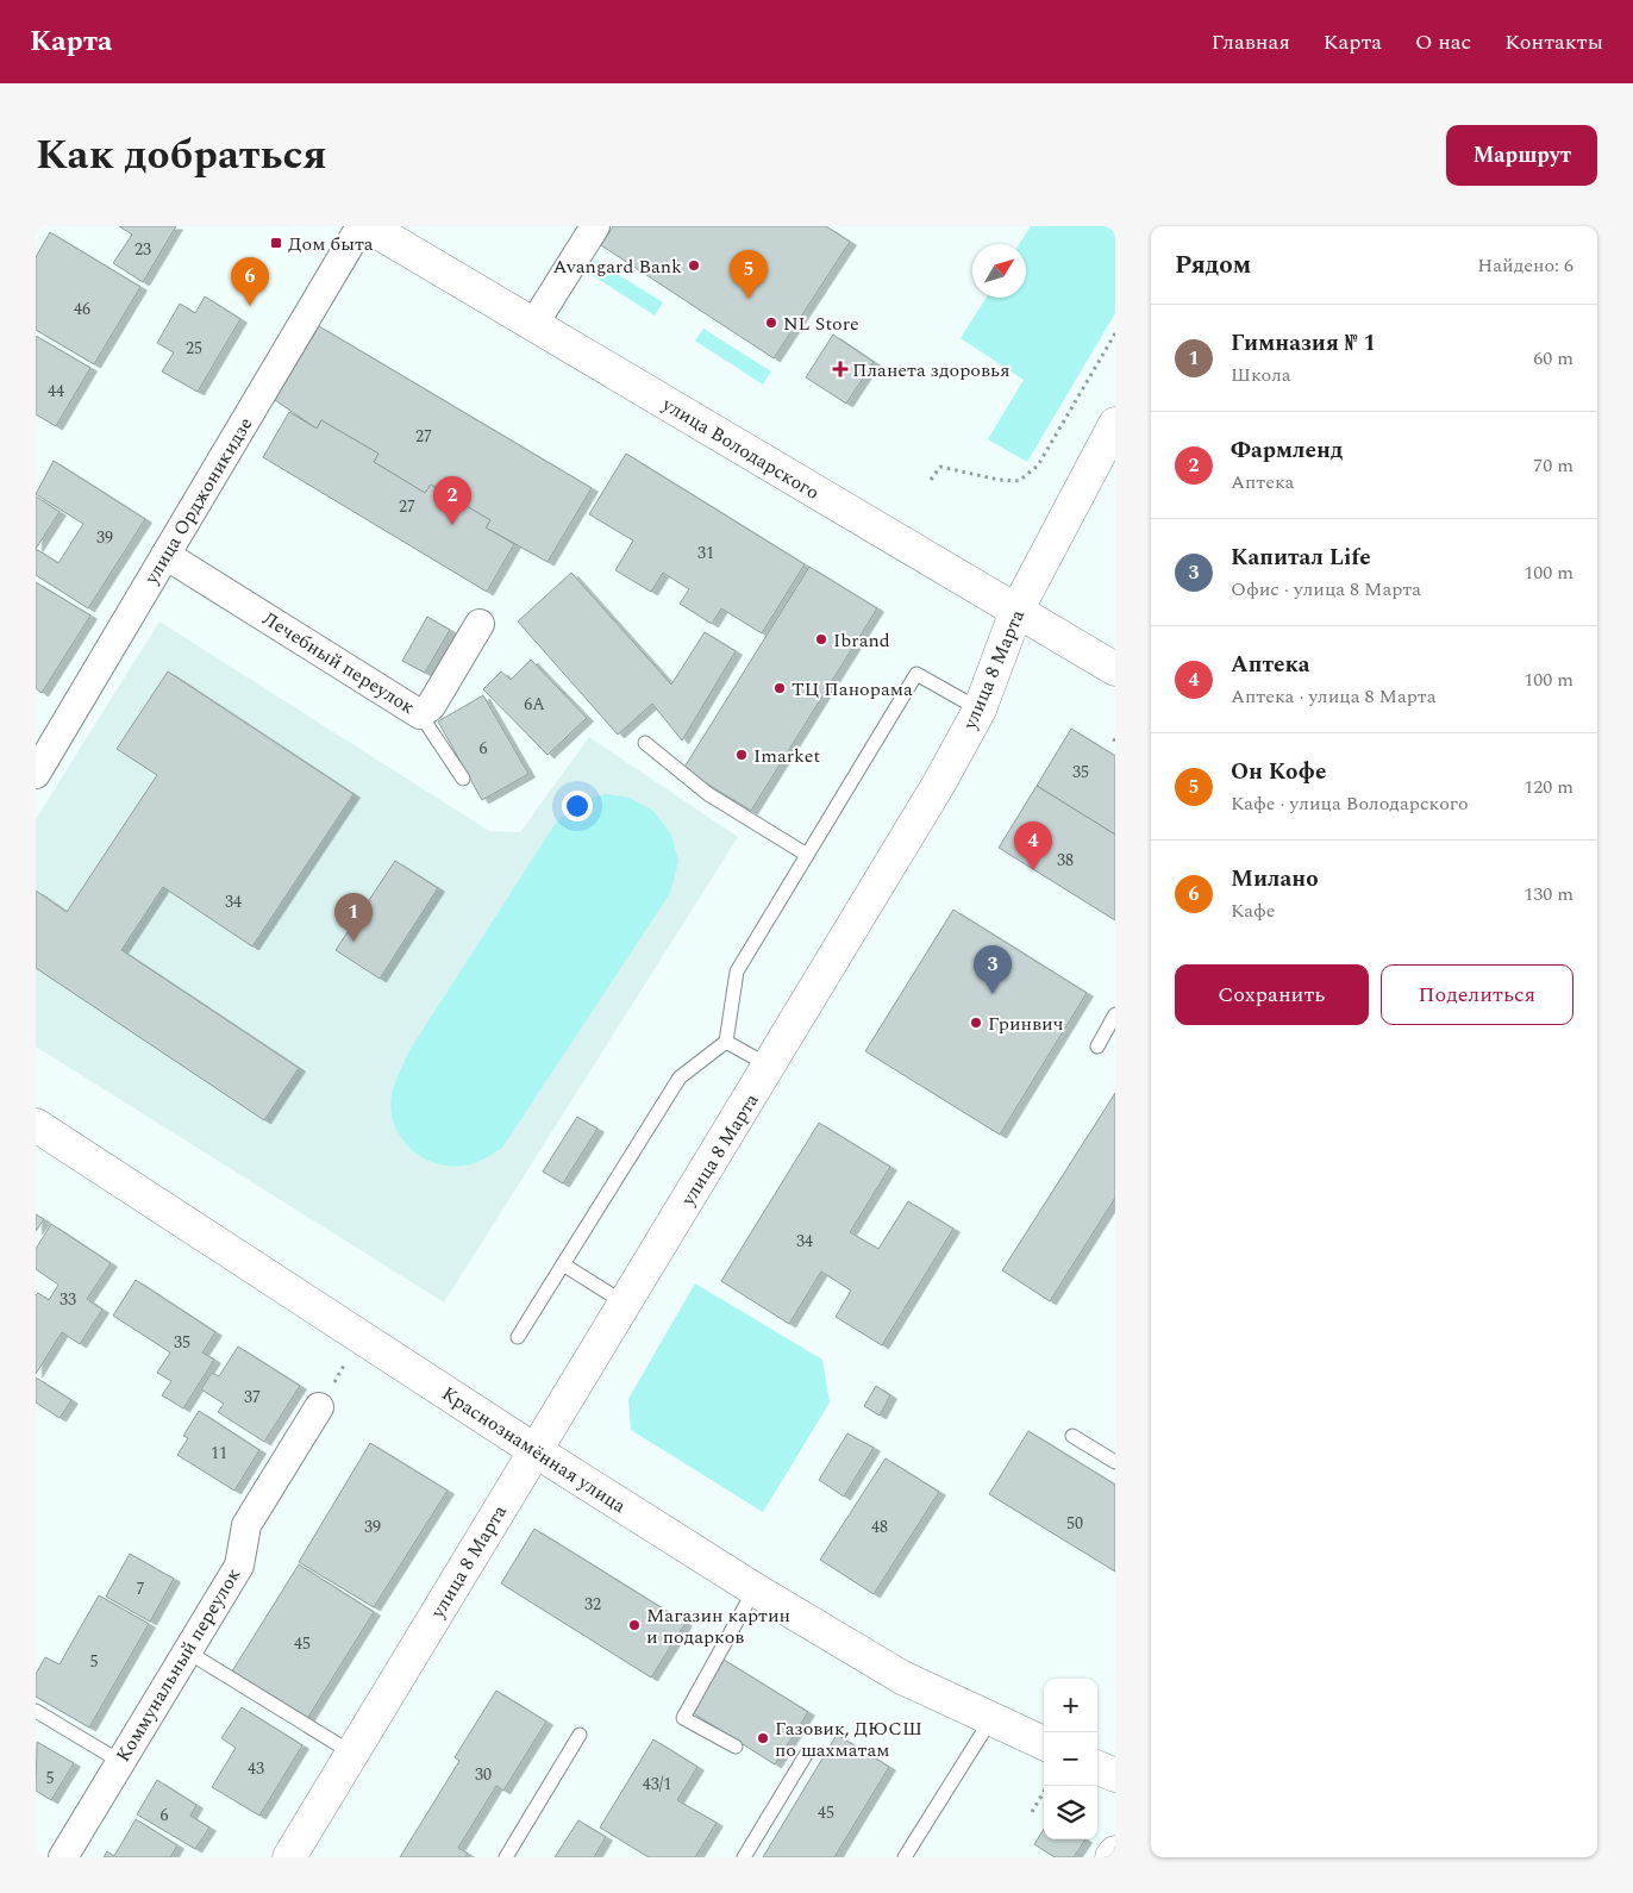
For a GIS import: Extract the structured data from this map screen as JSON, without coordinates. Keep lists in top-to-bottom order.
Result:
{
  "streets": {
    "main road": ["улица Володарского", "улица 8 Марта", "Краснознамённая улица"],
    "street": ["улица Орджоникидзе", "Лечебный переулок", "Коммунальный переулок"]
  },
  "crossings": [
    ["улица Володарского", "улица 8 Марта"],
    ["улица Орджоникидзе", "Лечебный переулок"],
    ["улица 8 Марта", "Краснознамённая улица"]
  ],
  "places": {
    "transit": ["Дом быта"],
    "other": [
      "Avangard Bank",
      "NL Store",
      "Ibrand",
      "ТЦ Панорама",
      "Imarket",
      "Гринвич",
      "Магазин картин и подарков",
      "Газовик, ДЮСШ по шахматам"
    ],
    "health": ["Планета здоровья"]
  },
  "house_numbers": [
    "23",
    "46",
    "25",
    "44",
    "27",
    "27",
    "39",
    "31",
    "6А",
    "6",
    "35",
    "38",
    "34",
    "34",
    "33",
    "35",
    "37",
    "11",
    "50",
    "39",
    "48",
    "7",
    "32",
    "45",
    "5",
    "43",
    "30",
    "5",
    "43/1",
    "45",
    "6"
  ],
  "north": "top right",
  "page": {
    "header": "Карта",
    "nav": [
      "Главная",
      "Карта",
      "О нас",
      "Контакты"
    ],
    "title": "Как добраться",
    "buttons": [
      "Маршрут",
      ["Сохранить", "Поделиться"]
    ],
    "heading": ["Рядом", "Найдено: 6"],
    "pins": [
      "5",
      "6",
      "2",
      "4",
      "1",
      "3"
    ],
    "list": [
      {
        "mark": "1",
        "name": "Гимназия № 1",
        "note": "Школа",
        "value": "60 m"
      },
      {
        "mark": "2",
        "name": "Фармленд",
        "note": "Аптека",
        "value": "70 m"
      },
      {
        "mark": "3",
        "name": "Капитал Life",
        "note": "Офис · улица 8 Марта",
        "value": "100 m"
      },
      {
        "mark": "4",
        "name": "Аптека",
        "note": "Аптека · улица 8 Марта",
        "value": "100 m"
      },
      {
        "mark": "5",
        "name": "Он Кофе",
        "note": "Кафе · улица Володарского",
        "value": "120 m"
      },
      {
        "mark": "6",
        "name": "Милано",
        "note": "Кафе",
        "value": "130 m"
      }
    ],
    "map_buttons": ["+", "−"]
  }
}
